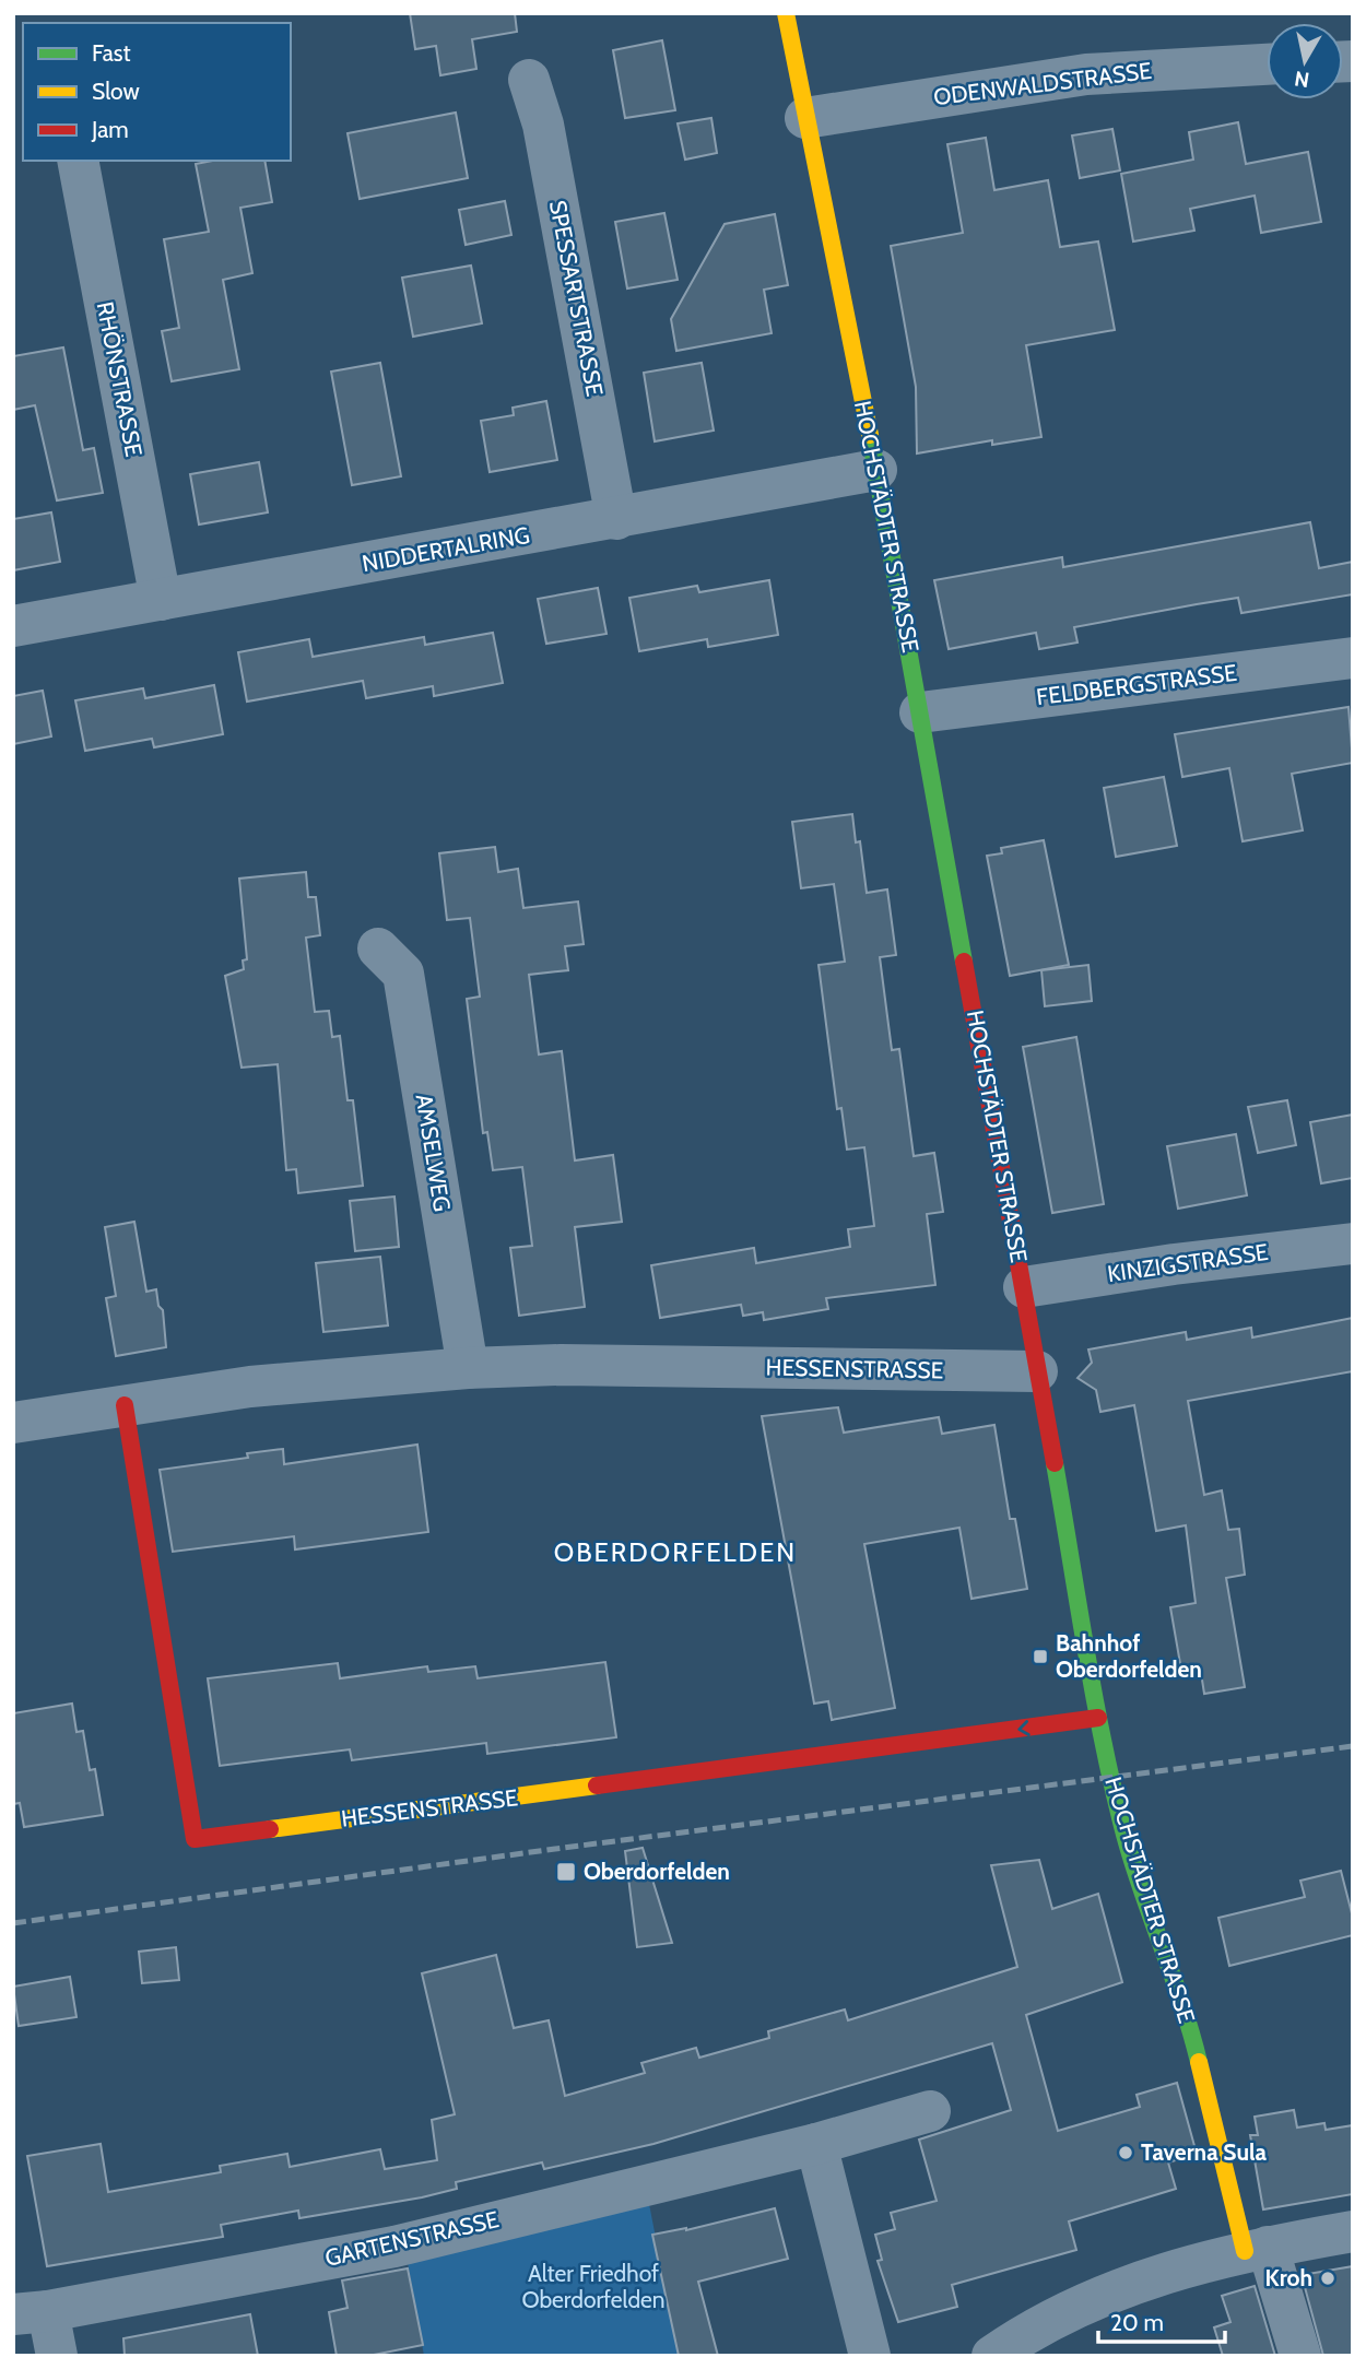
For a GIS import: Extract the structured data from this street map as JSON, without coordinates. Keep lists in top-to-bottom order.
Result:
{
  "streets": {
    "street": [
      "ODENWALDSTRASSE",
      "SPESSARTSTRASSE",
      "RHÖNSTRASSE",
      "HOCHSTÄDTER STRASSE",
      "NIDDERTALRING",
      "FELDBERGSTRASSE",
      "AMSELWEG",
      "KINZIGSTRASSE",
      "HESSENSTRASSE",
      "GARTENSTRASSE"
    ]
  },
  "crossings": [
    ["ODENWALDSTRASSE", "HOCHSTÄDTER STRASSE"],
    ["SPESSARTSTRASSE", "NIDDERTALRING"],
    ["RHÖNSTRASSE", "NIDDERTALRING"],
    ["HOCHSTÄDTER STRASSE", "NIDDERTALRING"],
    ["HOCHSTÄDTER STRASSE", "FELDBERGSTRASSE"],
    ["HOCHSTÄDTER STRASSE", "KINZIGSTRASSE"],
    ["HOCHSTÄDTER STRASSE", "HESSENSTRASSE"],
    ["AMSELWEG", "HESSENSTRASSE"]
  ],
  "districts": ["OBERDORFELDEN"],
  "parks": ["Alter Friedhof Oberdorfelden"],
  "places": {
    "transit": ["Bahnhof Oberdorfelden", "Oberdorfelden"],
    "other": ["Taverna Sula", "Kroh"]
  },
  "legend": ["Fast", "Slow", "Jam"],
  "scale_bar": "20 m",
  "north": "bottom"
}
